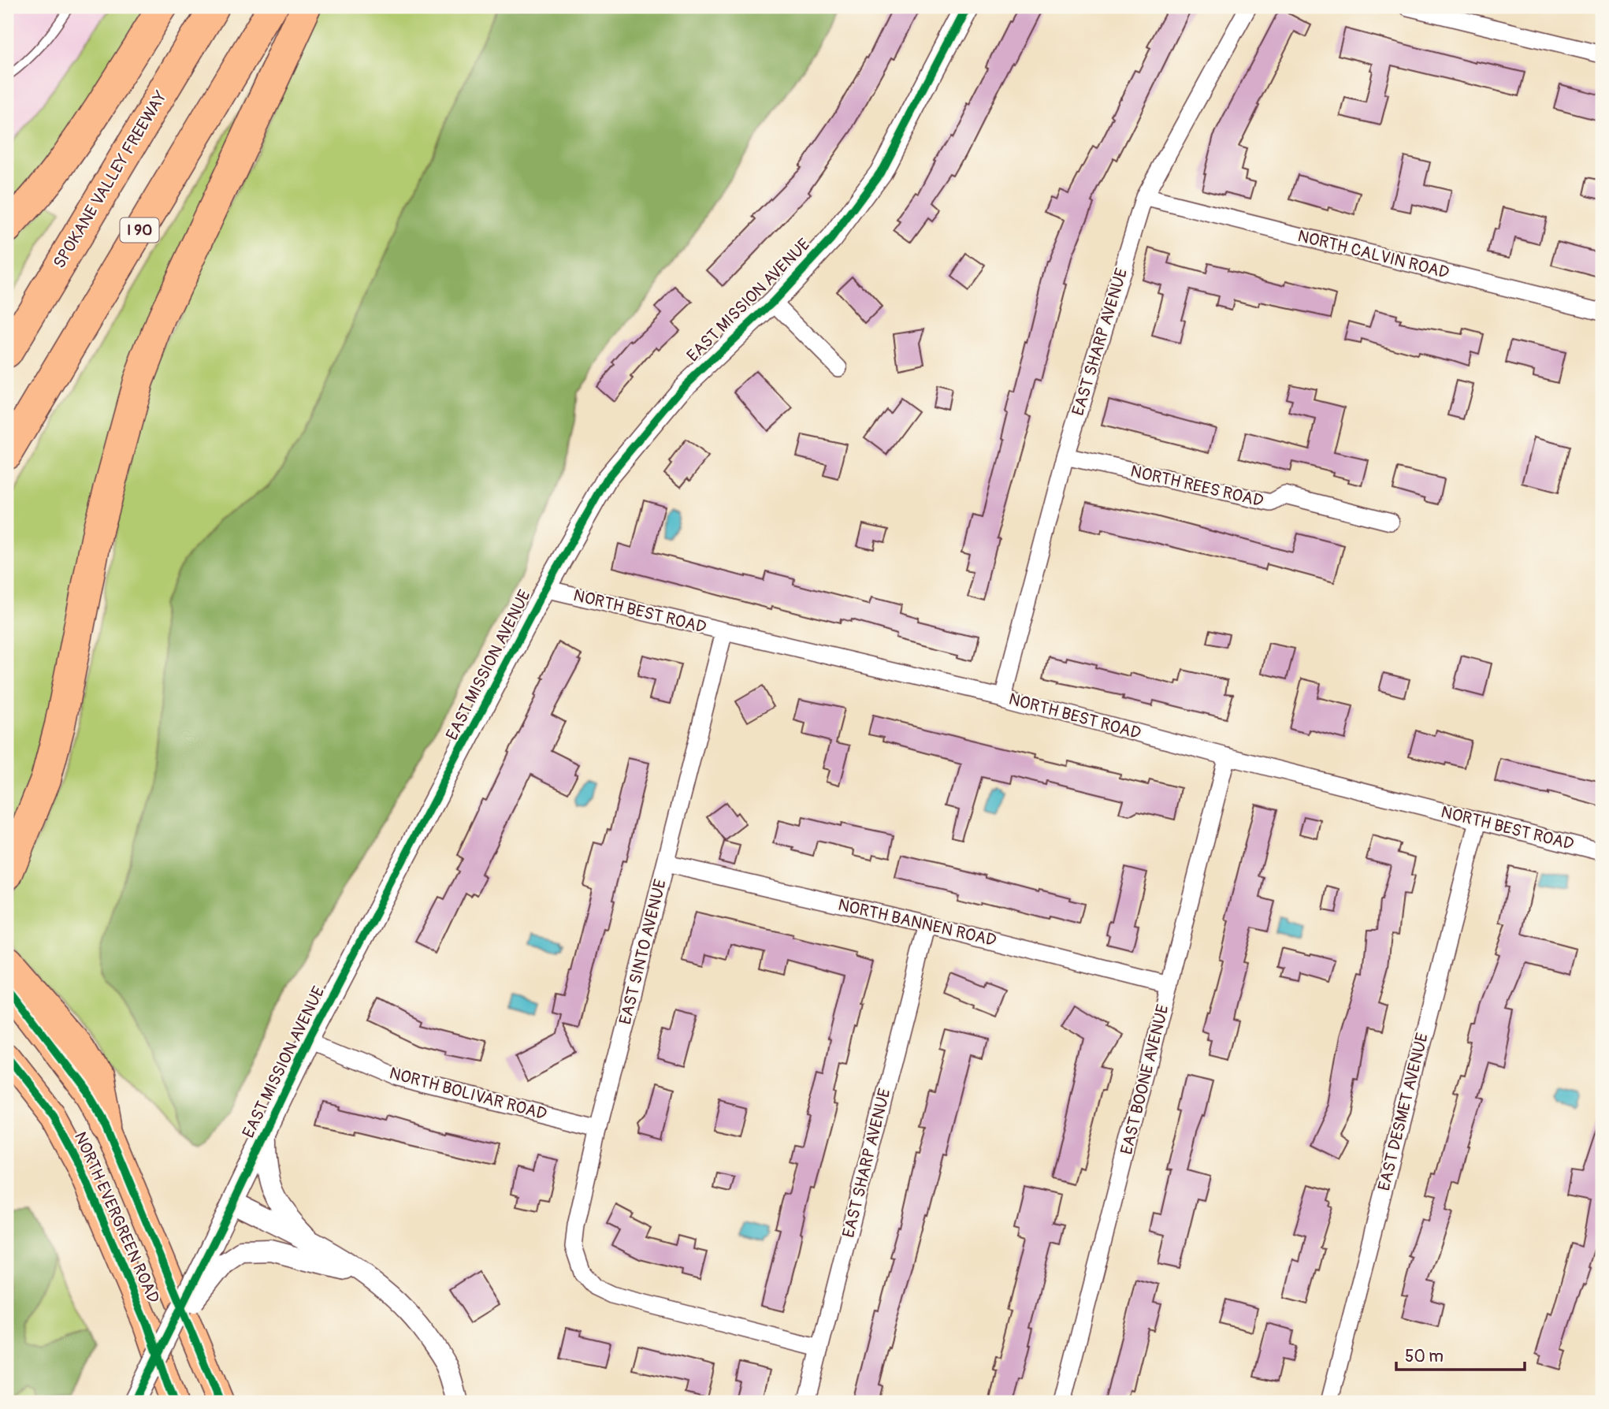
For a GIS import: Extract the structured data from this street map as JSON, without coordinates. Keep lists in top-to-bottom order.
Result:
{
  "streets": {
    "highway": ["SPOKANE VALLEY FREEWAY", "I 90"],
    "main road": ["NORTH EVERGREEN ROAD"],
    "street": [
      "NORTH CALVIN ROAD",
      "EAST MISSION AVENUE",
      "EAST SHARP AVENUE",
      "NORTH REES ROAD",
      "NORTH BEST ROAD",
      "NORTH BANNEN ROAD",
      "EAST SINTO AVENUE",
      "EAST BOONE AVENUE",
      "NORTH BOLIVAR ROAD",
      "EAST DESMET AVENUE"
    ]
  },
  "crossings": [
    ["NORTH CALVIN ROAD", "EAST SHARP AVENUE"],
    ["EAST MISSION AVENUE", "NORTH BEST ROAD"],
    ["EAST MISSION AVENUE", "NORTH BOLIVAR ROAD"],
    ["EAST SHARP AVENUE", "NORTH REES ROAD"],
    ["EAST SHARP AVENUE", "NORTH BEST ROAD"],
    ["EAST SHARP AVENUE", "NORTH BANNEN ROAD"],
    ["EAST SHARP AVENUE", "EAST SINTO AVENUE"],
    ["NORTH BEST ROAD", "EAST SINTO AVENUE"],
    ["NORTH BEST ROAD", "EAST BOONE AVENUE"],
    ["NORTH BEST ROAD", "EAST DESMET AVENUE"],
    ["NORTH BANNEN ROAD", "EAST SINTO AVENUE"],
    ["NORTH BANNEN ROAD", "EAST BOONE AVENUE"],
    ["EAST SINTO AVENUE", "NORTH BOLIVAR ROAD"]
  ],
  "scale_bar": "50 m"
}
